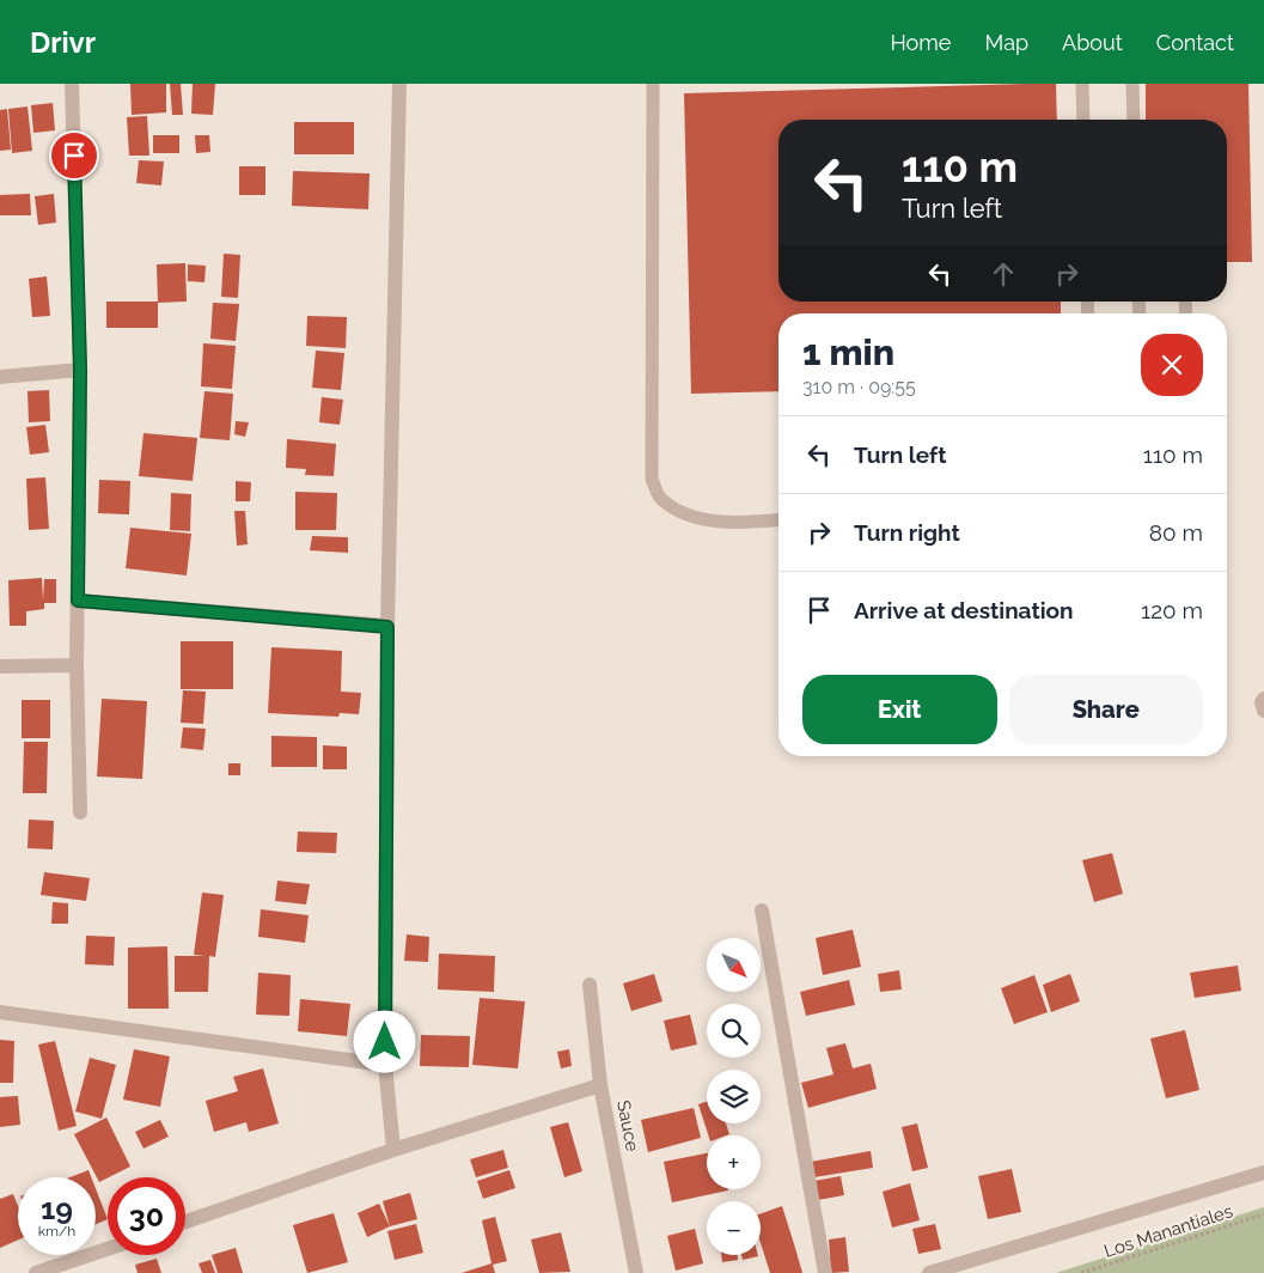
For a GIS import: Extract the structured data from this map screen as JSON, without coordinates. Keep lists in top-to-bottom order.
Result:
{
  "streets": {
    "street": ["Sauce"],
    "path": ["Los Manantiales"]
  },
  "north": "bottom right",
  "page": {
    "header": "Drivr",
    "nav": [
      "Home",
      "Map",
      "About",
      "Contact"
    ],
    "turn": ["110 m", "Turn left"],
    "heading": ["1 min", "310 m · 09:55"],
    "list": [
      {
        "name": "Turn left",
        "value": "110 m"
      },
      {
        "name": "Turn right",
        "value": "80 m"
      },
      {
        "name": "Arrive at destination",
        "value": "120 m"
      }
    ],
    "buttons": ["Exit", "Share"],
    "map_buttons": ["+", "−"],
    "speed": "19 km/h",
    "limit": "30"
  }
}
